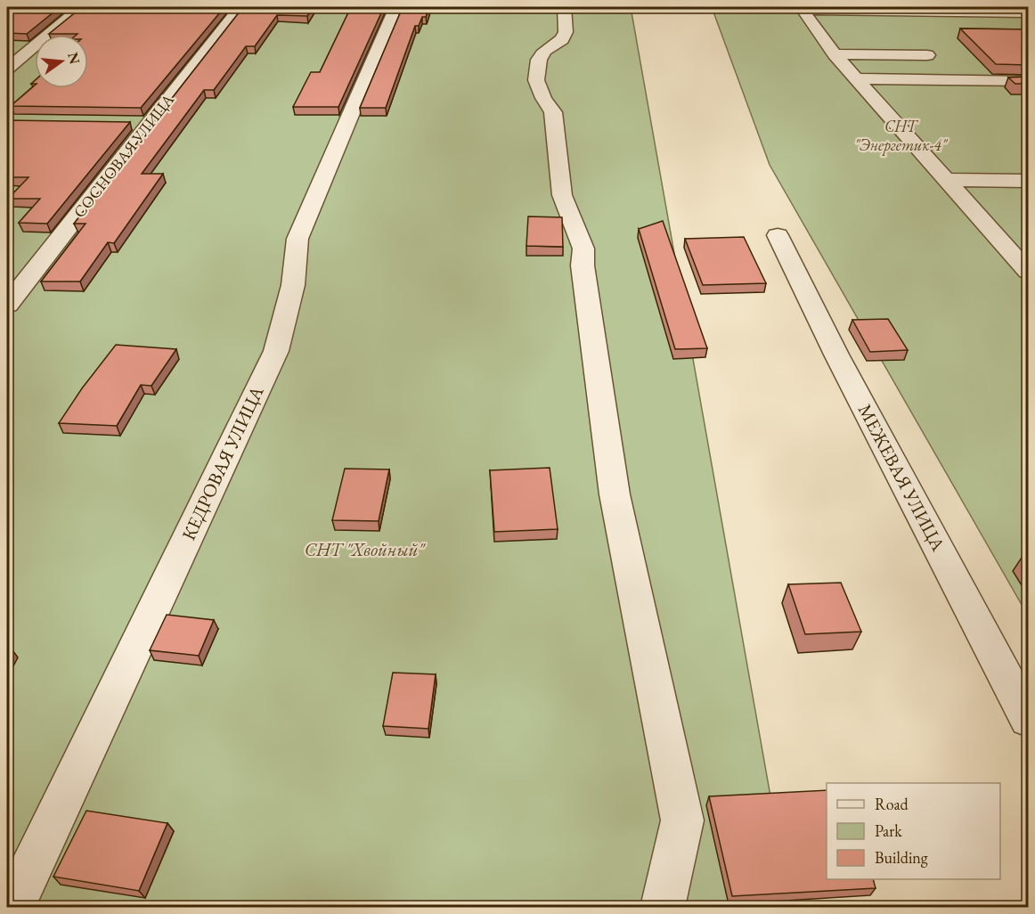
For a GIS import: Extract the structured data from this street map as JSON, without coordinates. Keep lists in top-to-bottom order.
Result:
{
  "streets": {
    "street": ["СОСНОВАЯ УЛИЦА", "КЕДРОВАЯ УЛИЦА", "МЕЖЕВАЯ УЛИЦА"]
  },
  "parks": ["СНТ \"Энергетик-4\"", "СНТ \"Хвойный\""],
  "legend": ["Road", "Park", "Building"],
  "north": "right"
}
